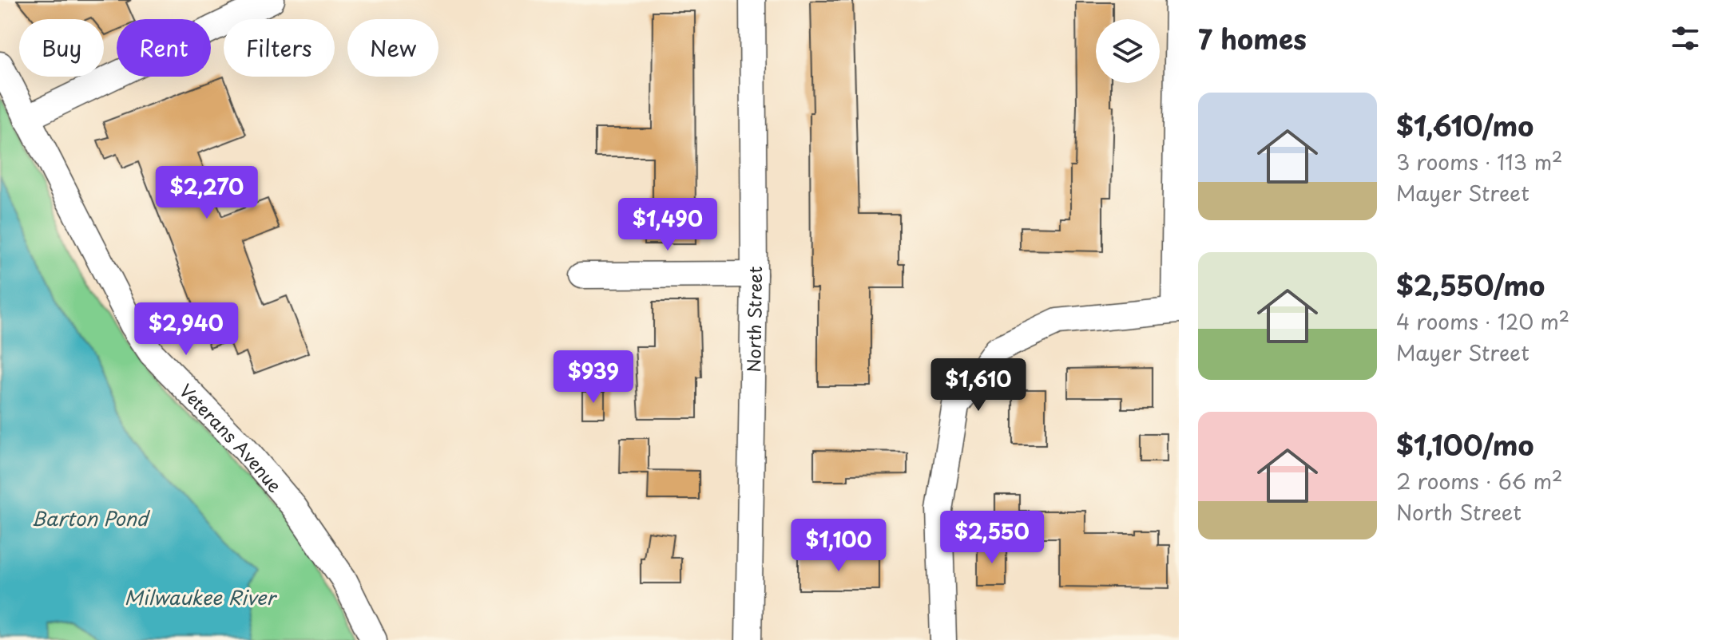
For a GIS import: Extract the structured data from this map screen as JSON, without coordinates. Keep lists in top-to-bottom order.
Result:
{
  "streets": {
    "street": ["North Street", "Veterans Avenue"]
  },
  "water": ["Barton Pond", "Milwaukee River"],
  "page": {
    "heading": "7 homes",
    "chip": [
      "Buy",
      "Rent",
      "Filters",
      "New"
    ],
    "list": [
      {
        "name": "$1,610/mo",
        "note": "3 rooms · 113 m² · Mayer Street"
      },
      {
        "name": "$2,550/mo",
        "note": "4 rooms · 120 m² · Mayer Street"
      },
      {
        "name": "$1,100/mo",
        "note": "2 rooms · 66 m² · North Street"
      }
    ],
    "price": [
      "$2,270",
      "$1,490",
      "$2,940",
      "$939",
      "$1,610",
      "$2,550",
      "$1,100"
    ]
  }
}
